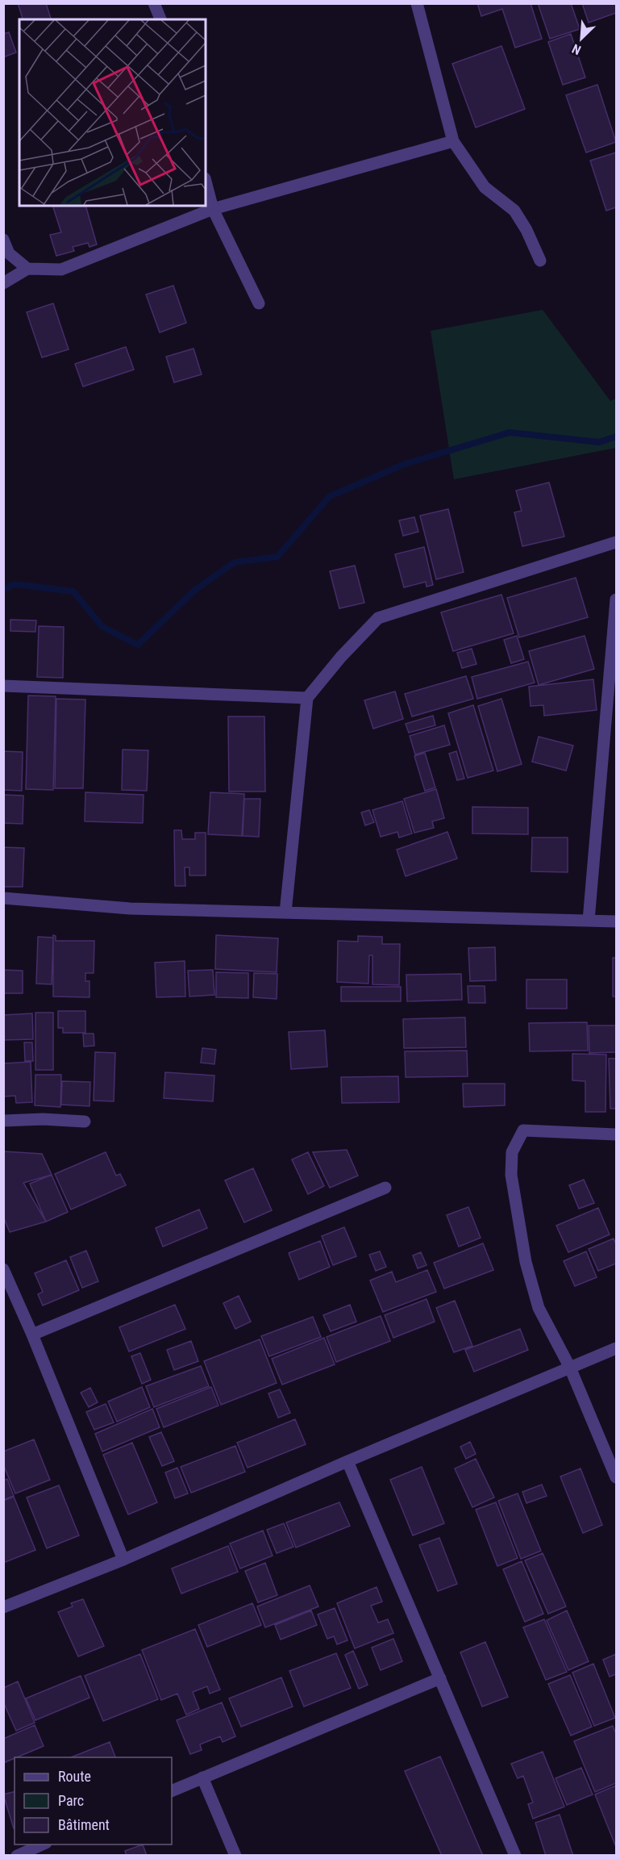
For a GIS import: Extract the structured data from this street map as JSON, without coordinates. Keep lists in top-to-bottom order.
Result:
{
  "legend": ["Route", "Parc", "Bâtiment"],
  "north": "bottom left"
}
